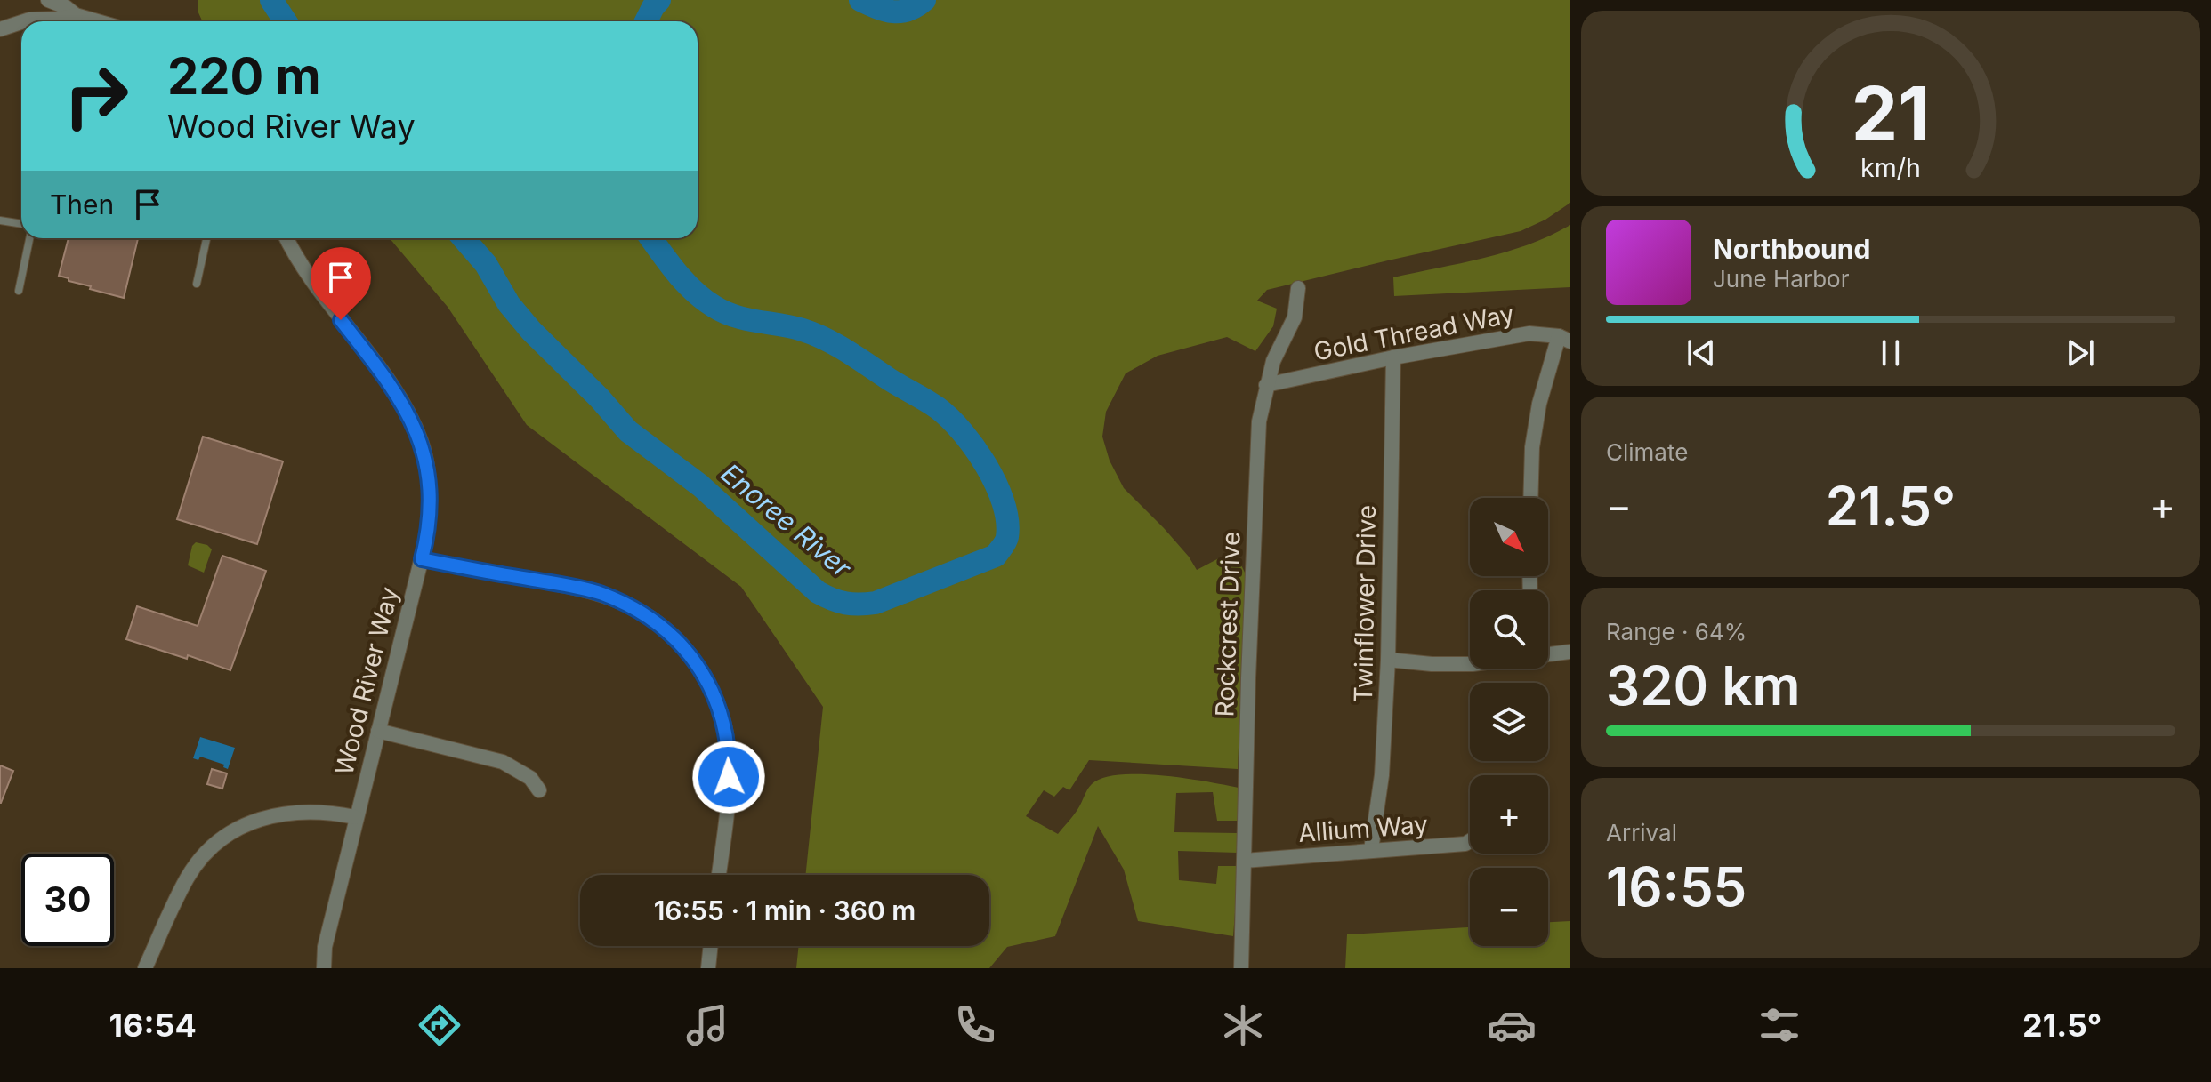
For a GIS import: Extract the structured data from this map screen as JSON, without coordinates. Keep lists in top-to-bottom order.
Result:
{
  "streets": {
    "street": [
      "Gold Thread Way",
      "Twinflower Drive",
      "Rockcrest Drive",
      "Wood River Way",
      "Allium Way"
    ]
  },
  "crossings": [
    ["Gold Thread Way", "Twinflower Drive"],
    ["Gold Thread Way", "Rockcrest Drive"],
    ["Twinflower Drive", "Allium Way"],
    ["Rockcrest Drive", "Allium Way"]
  ],
  "water": ["Enoree River"],
  "north": "bottom right",
  "page": {
    "turn": ["220 m", "Wood River Way"],
    "then": "Then",
    "song": ["Northbound", "June Harbor"],
    "tile": [
      "Climate",
      ["Range · 64%", "320 km"],
      ["Arrival", "16:55"]
    ],
    "heat": ["−", "21.5°", "+"],
    "map_buttons": ["+", "−"],
    "limit": "30",
    "trip": "16:55 · 1 min · 360 m",
    "tabs": ["16:54", "21.5°"],
    "gauge": ["21", "km/h"]
  }
}
